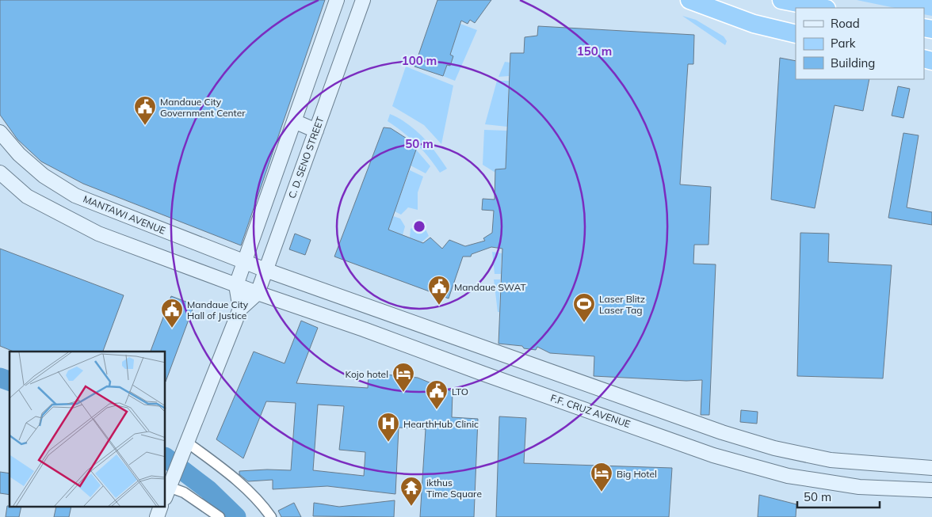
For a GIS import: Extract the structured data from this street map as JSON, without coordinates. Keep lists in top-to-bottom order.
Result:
{
  "streets": {
    "street": ["C. D. SENO STREET", "MANTAWI AVENUE", "F.F. CRUZ AVENUE"]
  },
  "crossings": [
    ["C. D. SENO STREET", "MANTAWI AVENUE"],
    ["C. D. SENO STREET", "F.F. CRUZ AVENUE"]
  ],
  "places": {
    "public building": [
      "Mandaue City Government Center",
      "Mandaue SWAT",
      "Mandaue City Hall of Justice",
      "LTO"
    ],
    "sports": ["Laser Blitz Laser Tag"],
    "hotel": ["Kojo hotel", "Big Hotel"],
    "hospital": ["HearthHub Clinic"],
    "temple": ["ikthus Time Square"]
  },
  "legend": ["Road", "Park", "Building"],
  "scale_bar": "50 m",
  "rings": ["150 m", "100 m", "50 m"]
}
